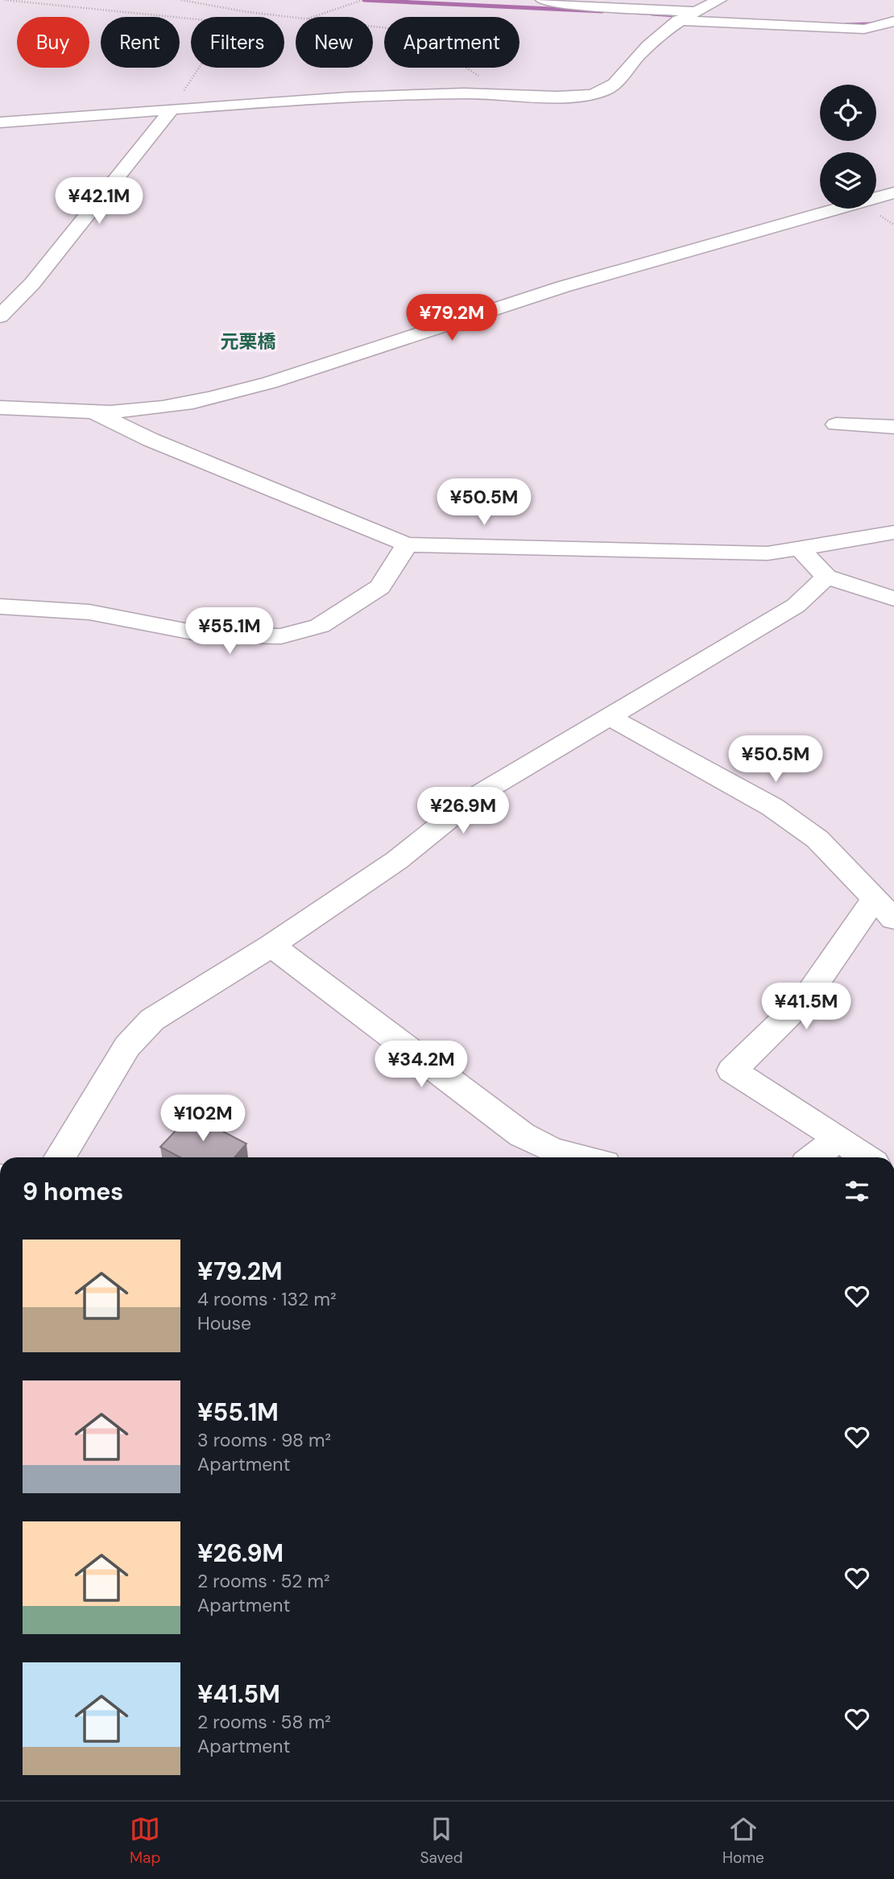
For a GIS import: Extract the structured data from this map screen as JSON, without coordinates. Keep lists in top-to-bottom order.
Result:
{
  "districts": ["元栗橋"],
  "page": {
    "chip": [
      "Buy",
      "Rent",
      "Filters",
      "New",
      "Apartment"
    ],
    "price": [
      "¥42.1M",
      "¥79.2M",
      "¥50.5M",
      "¥55.1M",
      "¥50.5M",
      "¥26.9M",
      "¥41.5M",
      "¥34.2M",
      "¥102M"
    ],
    "heading": "9 homes",
    "list": [
      {
        "name": "¥79.2M",
        "note": "4 rooms · 132 m² · House"
      },
      {
        "name": "¥55.1M",
        "note": "3 rooms · 98 m² · Apartment"
      },
      {
        "name": "¥26.9M",
        "note": "2 rooms · 52 m² · Apartment"
      },
      {
        "name": "¥41.5M",
        "note": "2 rooms · 58 m² · Apartment"
      }
    ],
    "tabs": ["Map", "Saved", "Home"]
  }
}
